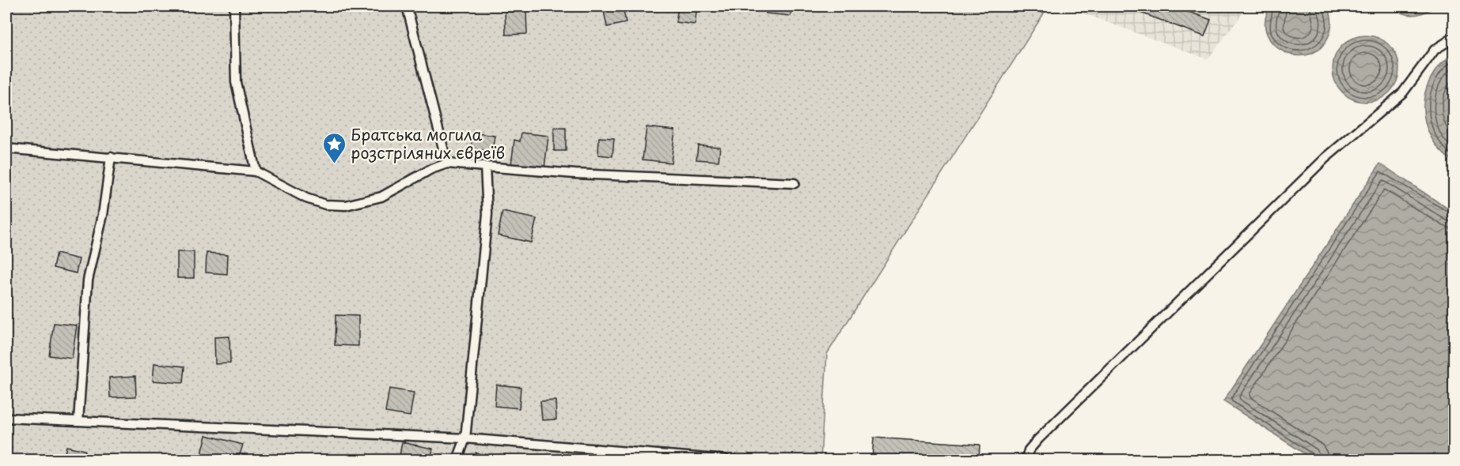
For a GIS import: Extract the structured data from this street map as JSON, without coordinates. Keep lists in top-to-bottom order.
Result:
{
  "places": {
    "place": ["Братська могила розстріляних євреїв"]
  }
}
